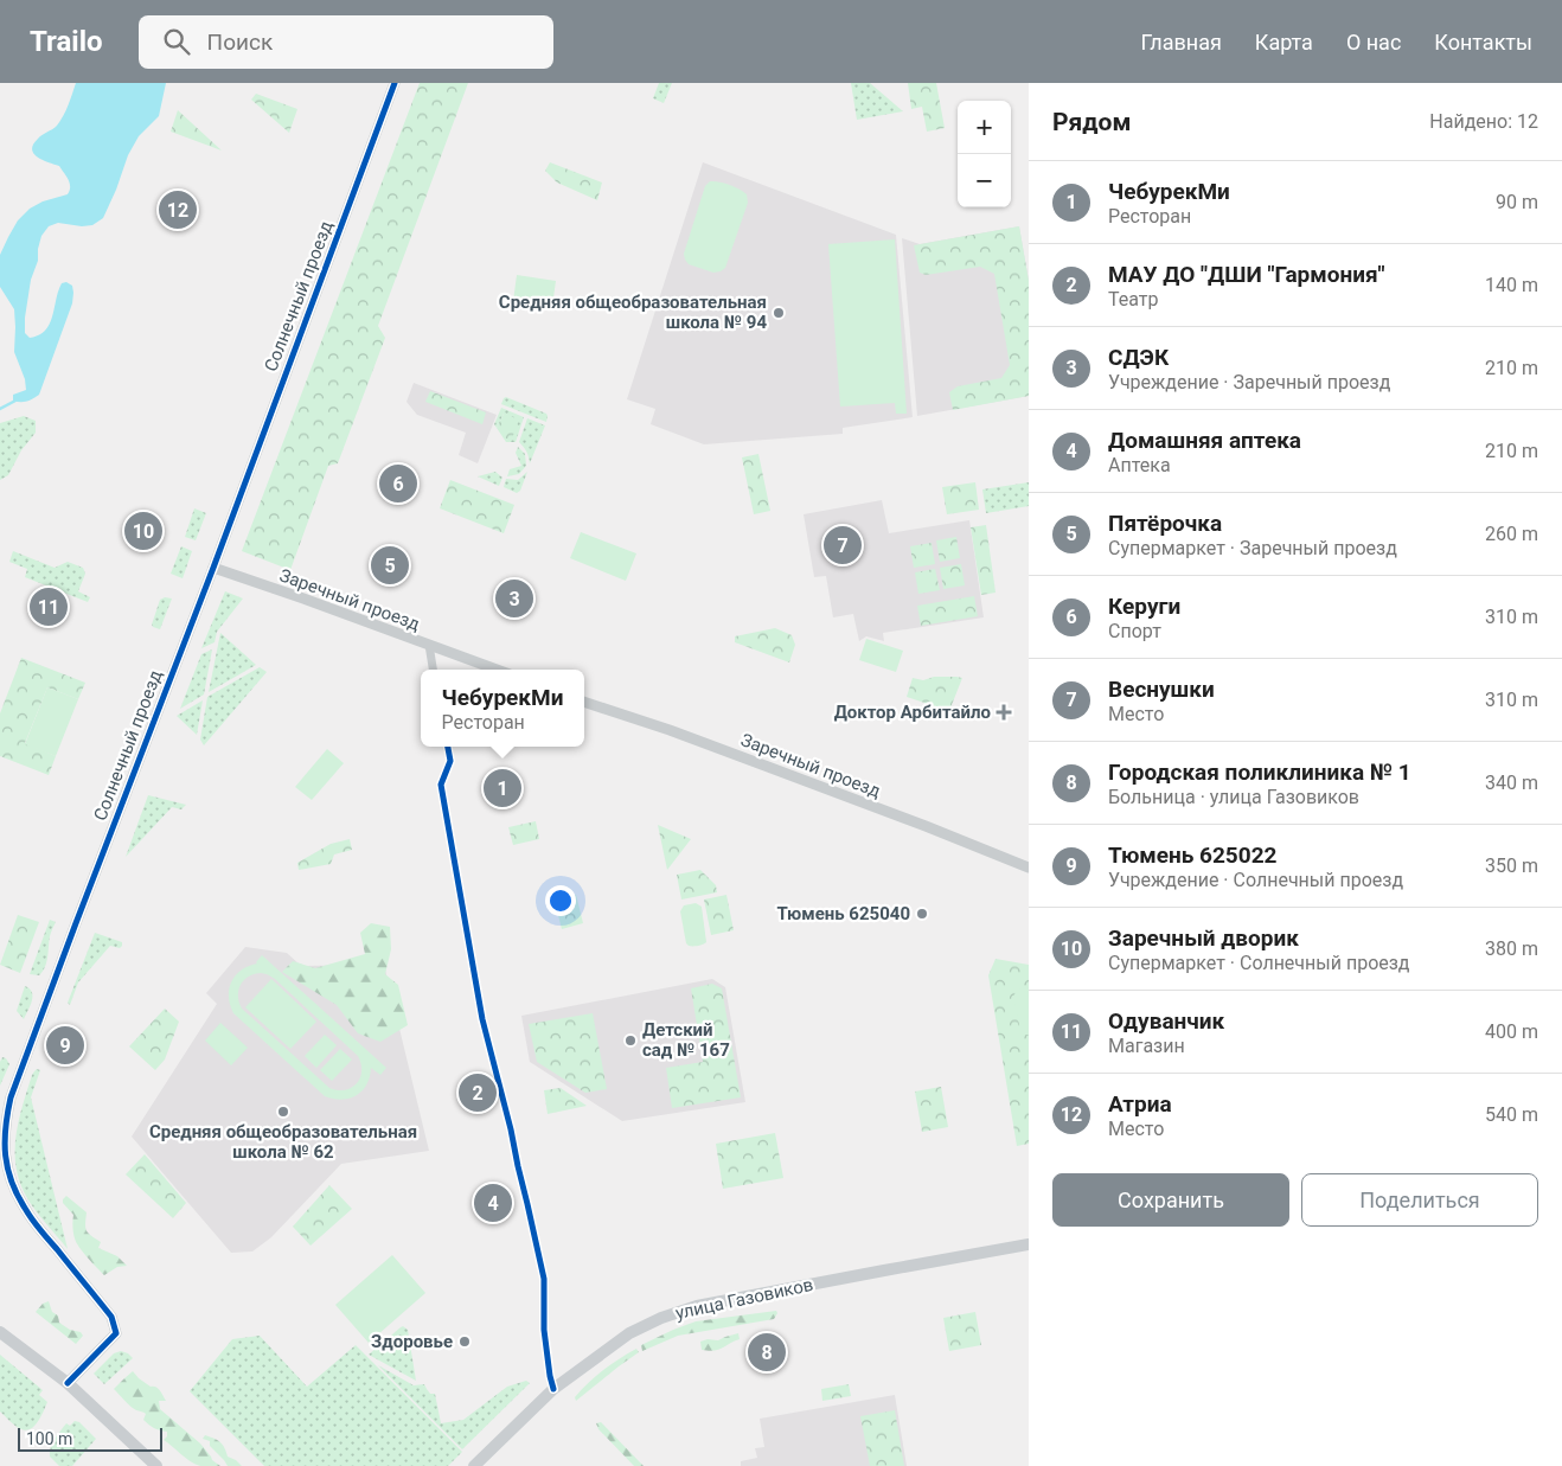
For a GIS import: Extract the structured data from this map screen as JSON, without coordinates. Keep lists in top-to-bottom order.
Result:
{
  "streets": {
    "main road": ["улица Газовиков"],
    "street": ["Солнечный проезд", "Заречный проезд"]
  },
  "crossings": [
    ["Солнечный проезд", "Заречный проезд"]
  ],
  "places": {
    "other": [
      "Средняя общеобразовательная школа № 94",
      "Тюмень 625040",
      "Детский сад № 167",
      "Средняя общеобразовательная школа № 62",
      "Здоровье"
    ],
    "health": ["Доктор Арбитайло"]
  },
  "scale_bar": "100 m",
  "page": {
    "header": "Trailo",
    "search": "Поиск",
    "nav": [
      "Главная",
      "Карта",
      "О нас",
      "Контакты"
    ],
    "heading": ["Рядом", "Найдено: 12"],
    "map_buttons": ["+", "−"],
    "list": [
      {
        "mark": "1",
        "name": "ЧебурекМи",
        "note": "Ресторан",
        "value": "90 m"
      },
      {
        "mark": "2",
        "name": "МАУ ДО \"ДШИ \"Гармония\"",
        "note": "Театр",
        "value": "140 m"
      },
      {
        "mark": "3",
        "name": "СДЭК",
        "note": "Учреждение · Заречный проезд",
        "value": "210 m"
      },
      {
        "mark": "4",
        "name": "Домашняя аптека",
        "note": "Аптека",
        "value": "210 m"
      },
      {
        "mark": "5",
        "name": "Пятёрочка",
        "note": "Супермаркет · Заречный проезд",
        "value": "260 m"
      },
      {
        "mark": "6",
        "name": "Керуги",
        "note": "Спорт",
        "value": "310 m"
      },
      {
        "mark": "7",
        "name": "Веснушки",
        "note": "Место",
        "value": "310 m"
      },
      {
        "mark": "8",
        "name": "Городская поликлиника № 1",
        "note": "Больница · улица Газовиков",
        "value": "340 m"
      },
      {
        "mark": "9",
        "name": "Тюмень 625022",
        "note": "Учреждение · Солнечный проезд",
        "value": "350 m"
      },
      {
        "mark": "10",
        "name": "Заречный дворик",
        "note": "Супермаркет · Солнечный проезд",
        "value": "380 m"
      },
      {
        "mark": "11",
        "name": "Одуванчик",
        "note": "Магазин",
        "value": "400 m"
      },
      {
        "mark": "12",
        "name": "Атриа",
        "note": "Место",
        "value": "540 m"
      }
    ],
    "pins": [
      "12",
      "6",
      "10",
      "7",
      "5",
      "3",
      "11",
      "1",
      "9",
      "2",
      "4",
      "8"
    ],
    "popup": ["ЧебурекМи", "Ресторан"],
    "buttons": ["Сохранить", "Поделиться"],
    "scale": "100 m"
  }
}
